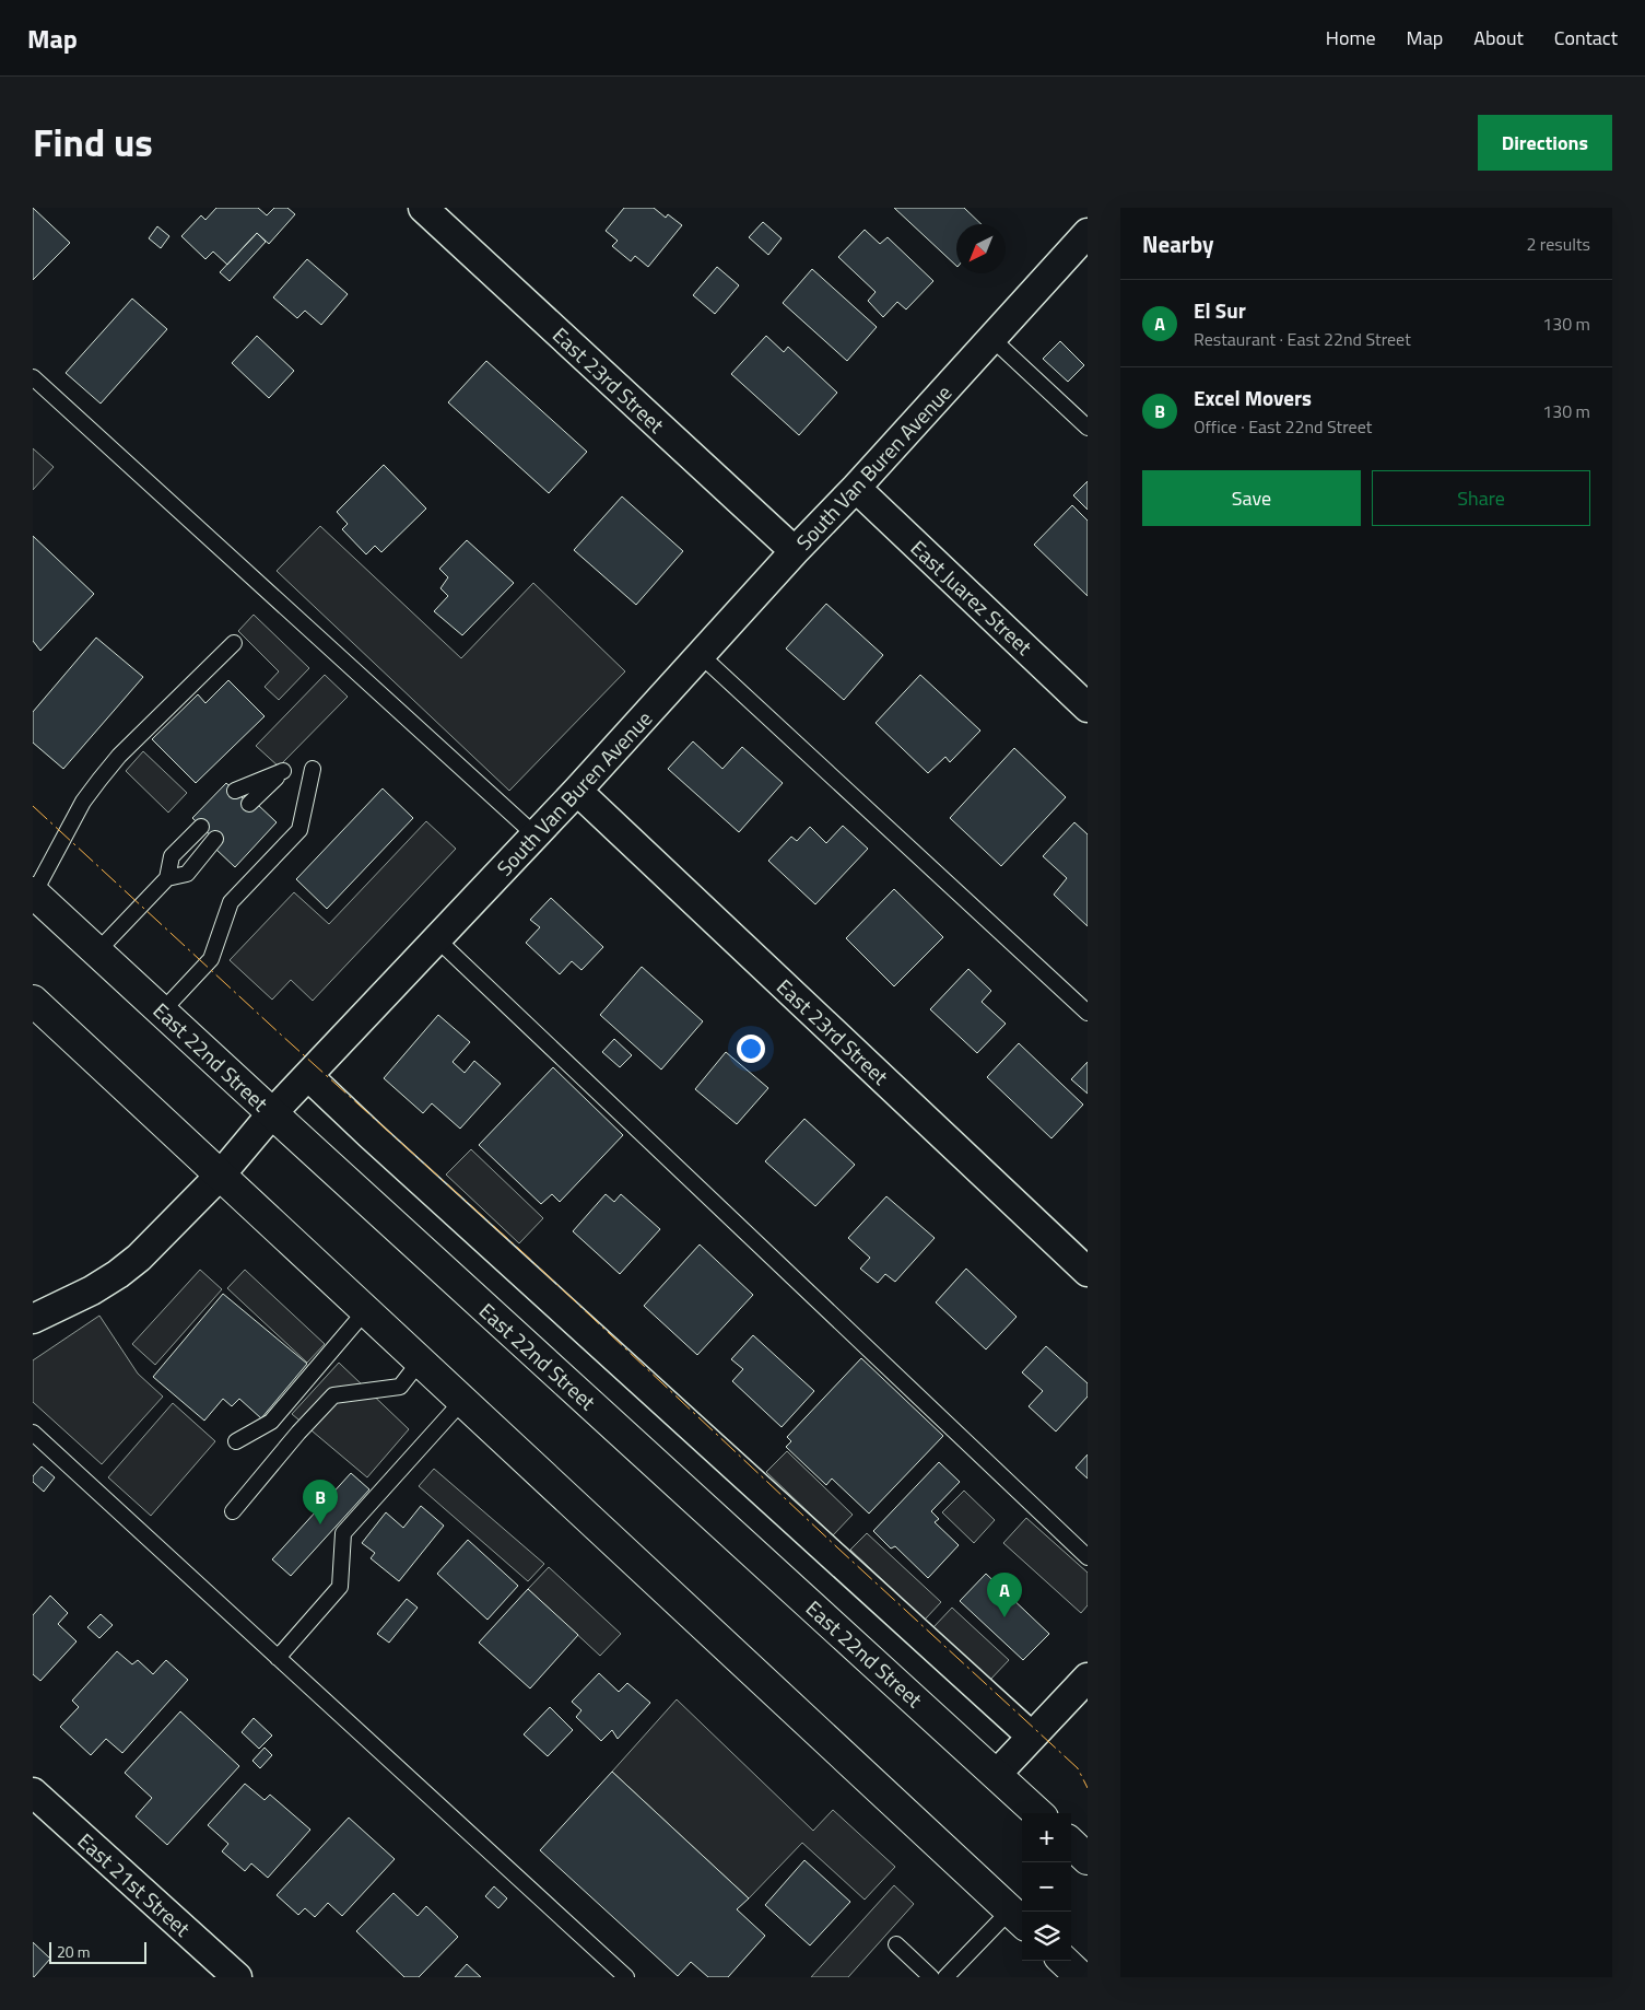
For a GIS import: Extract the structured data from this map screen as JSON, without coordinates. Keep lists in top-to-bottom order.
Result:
{
  "streets": {
    "main road": ["East 22nd Street"],
    "street": [
      "East 23rd Street",
      "South Van Buren Avenue",
      "East Juarez Street",
      "East 21st Street"
    ]
  },
  "crossings": [
    ["East 23rd Street", "South Van Buren Avenue"],
    ["South Van Buren Avenue", "East Juarez Street"],
    ["South Van Buren Avenue", "East 22nd Street"]
  ],
  "scale_bar": "20 m",
  "north": "bottom left",
  "page": {
    "header": "Map",
    "nav": [
      "Home",
      "Map",
      "About",
      "Contact"
    ],
    "title": "Find us",
    "buttons": [
      "Directions",
      ["Save", "Share"]
    ],
    "heading": ["Nearby", "2 results"],
    "list": [
      {
        "mark": "A",
        "name": "El Sur",
        "note": "Restaurant · East 22nd Street",
        "value": "130 m"
      },
      {
        "mark": "B",
        "name": "Excel Movers",
        "note": "Office · East 22nd Street",
        "value": "130 m"
      }
    ],
    "pins": ["B", "A"],
    "map_buttons": ["+", "−"],
    "scale": "20 m"
  }
}
